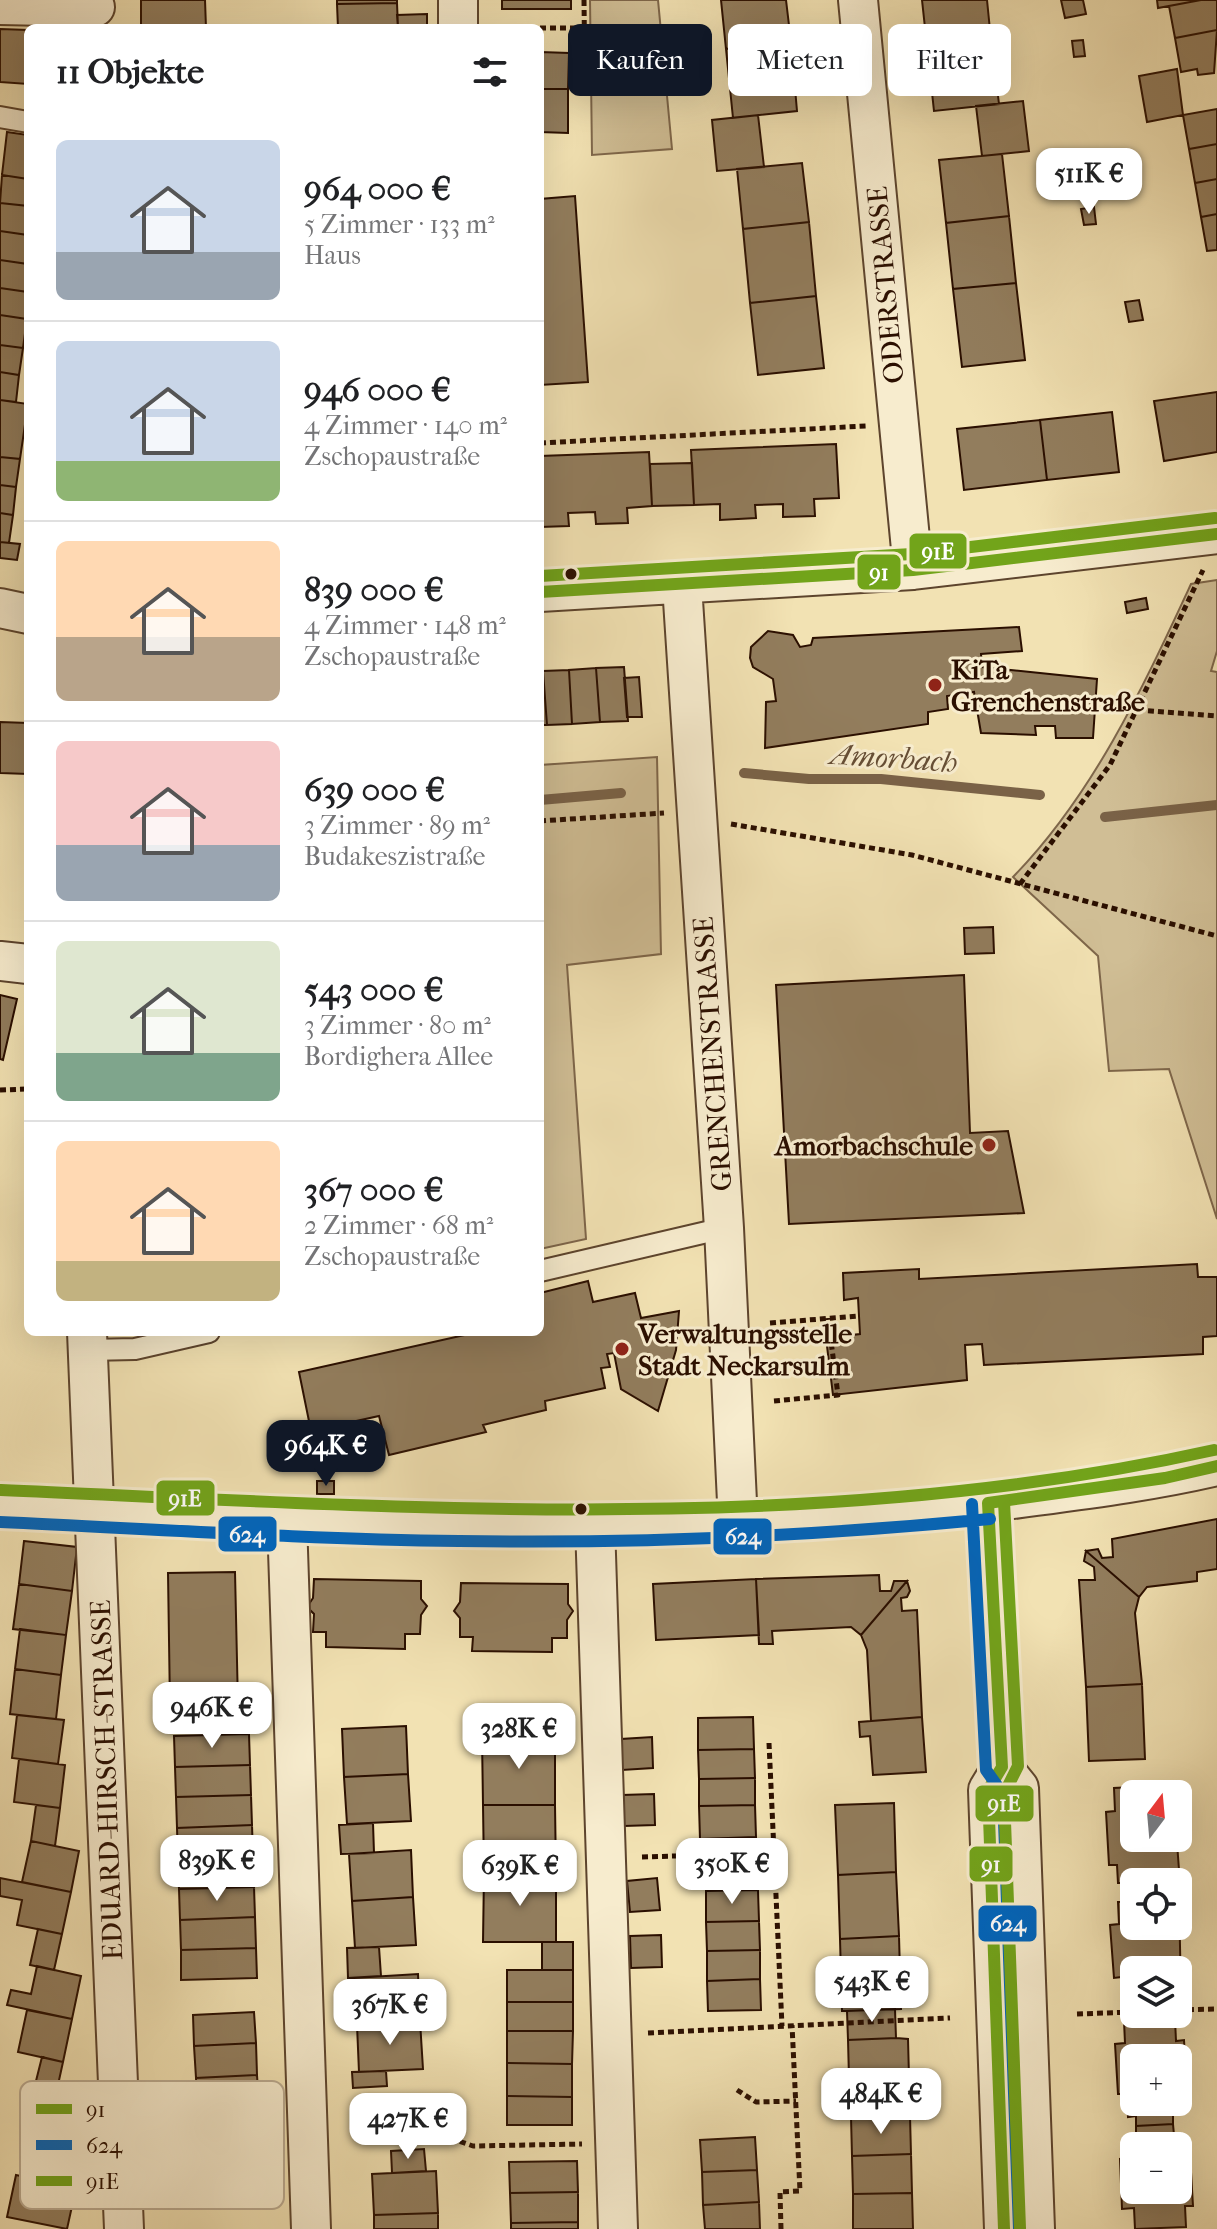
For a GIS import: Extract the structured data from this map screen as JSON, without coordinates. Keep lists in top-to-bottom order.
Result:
{
  "streets": {
    "street": ["ODERSTRASSE", "GRENCHENSTRASSE", "EDUARD-HIRSCH-STRASSE"]
  },
  "water": ["Amorbach"],
  "places": ["KiTa Grenchenstraße", "Amorbachschule", "Verwaltungsstelle Stadt Neckarsulm"],
  "lines": ["transit line 91E", "transit line 91", "transit line 624"],
  "legend": ["91", "624", "91E"],
  "north": "top",
  "page": {
    "chip": ["Kaufen", "Mieten", "Filter"],
    "heading": "11 Objekte",
    "list": [
      {
        "name": "964 000 €",
        "note": "5 Zimmer · 133 m² · Haus"
      },
      {
        "name": "946 000 €",
        "note": "4 Zimmer · 140 m² · Zschopaustraße"
      },
      {
        "name": "839 000 €",
        "note": "4 Zimmer · 148 m² · Zschopaustraße"
      },
      {
        "name": "639 000 €",
        "note": "3 Zimmer · 89 m² · Budakeszistraße"
      },
      {
        "name": "543 000 €",
        "note": "3 Zimmer · 80 m² · Bordighera Allee"
      },
      {
        "name": "367 000 €",
        "note": "2 Zimmer · 68 m² · Zschopaustraße"
      }
    ],
    "price": [
      "511K €",
      "964K €",
      "946K €",
      "328K €",
      "839K €",
      "350K €",
      "639K €",
      "543K €",
      "367K €",
      "484K €",
      "427K €"
    ],
    "map_buttons": ["+", "−"]
  }
}
